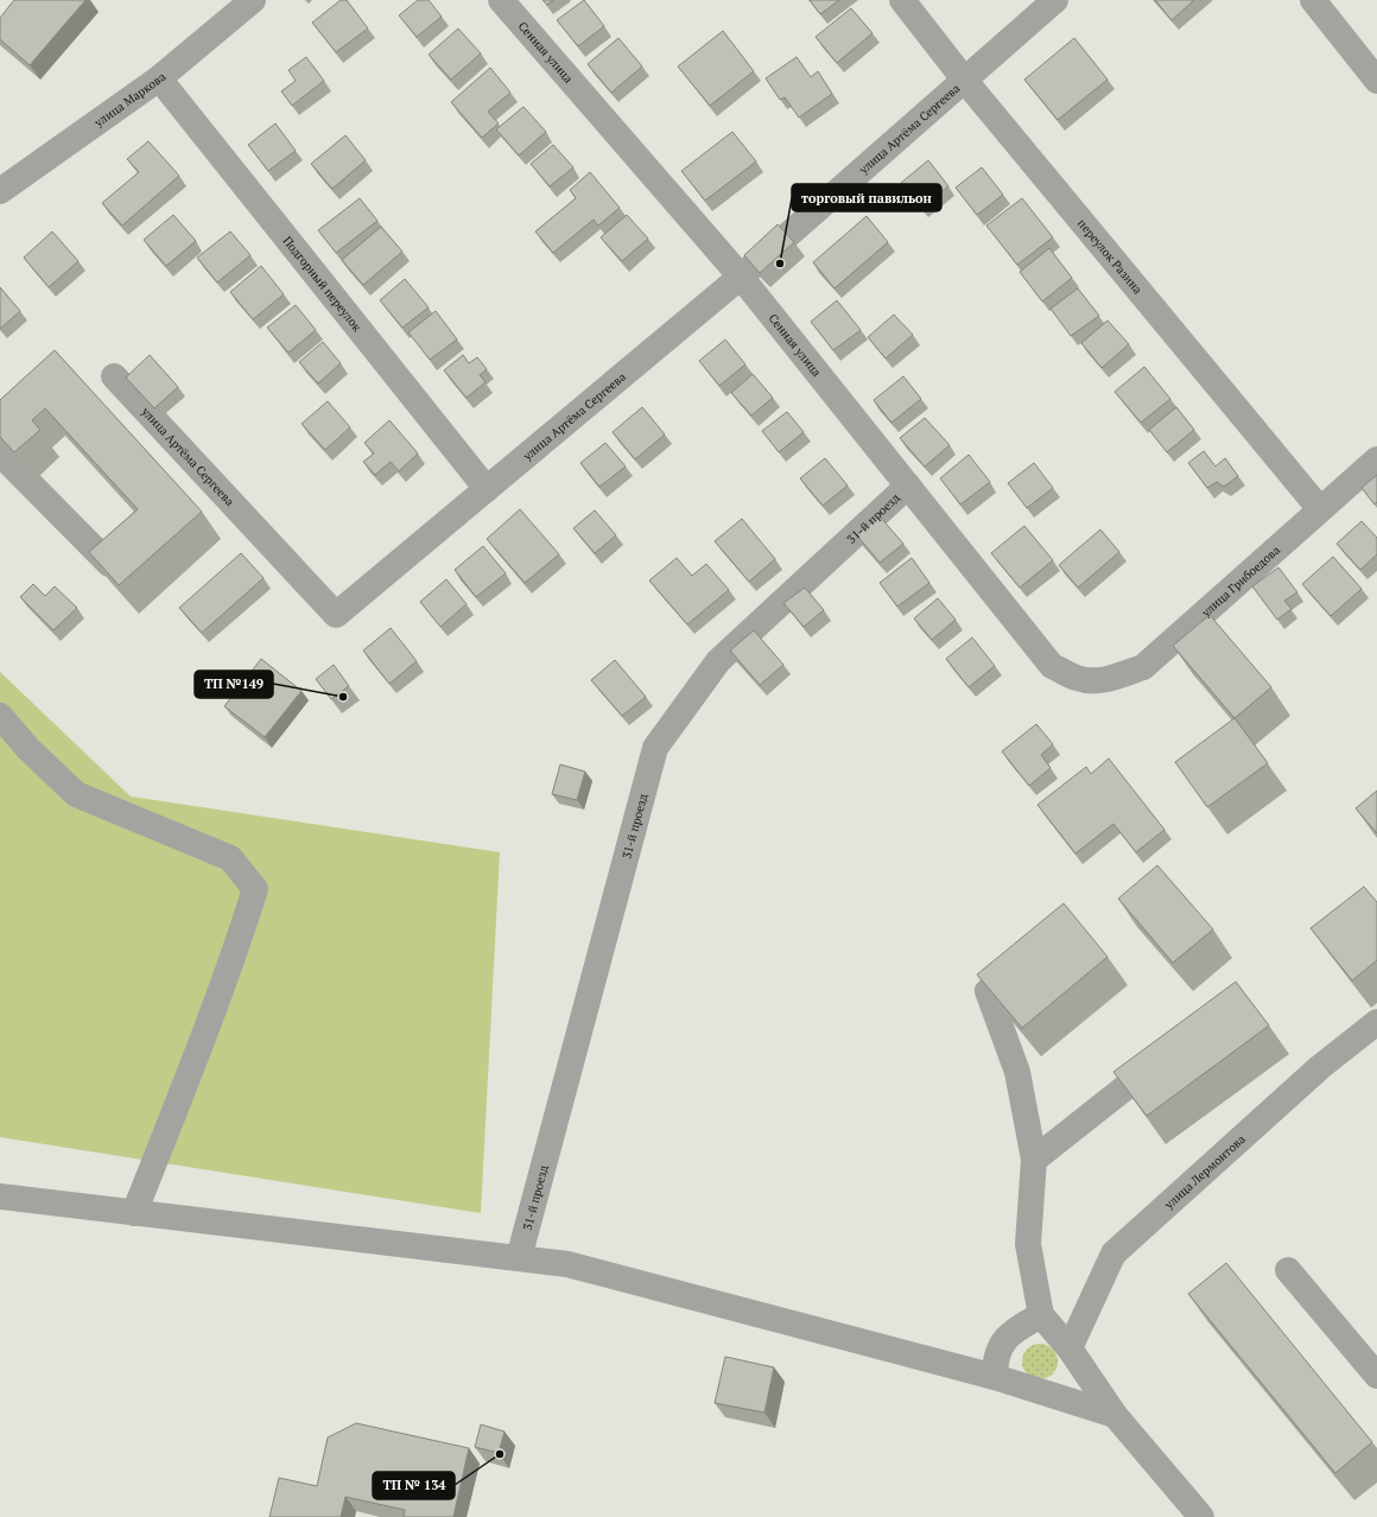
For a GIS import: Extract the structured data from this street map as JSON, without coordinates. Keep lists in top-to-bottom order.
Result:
{
  "streets": {
    "street": [
      "Сенная улица",
      "улица Маркова",
      "улица Артёма Сергеева",
      "переулок Разина",
      "Подгорный переулок",
      "31-й проезд",
      "улица Грибоедова",
      "улица Лермонтова"
    ]
  },
  "crossings": [
    ["Сенная улица", "улица Артёма Сергеева"],
    ["Сенная улица", "31-й проезд"],
    ["Сенная улица", "улица Грибоедова"],
    ["улица Маркова", "Подгорный переулок"],
    ["улица Артёма Сергеева", "переулок Разина"],
    ["улица Артёма Сергеева", "Подгорный переулок"],
    ["переулок Разина", "улица Грибоедова"]
  ],
  "places": ["торговый павильон", "ТП №149", "ТП № 134"]
}
